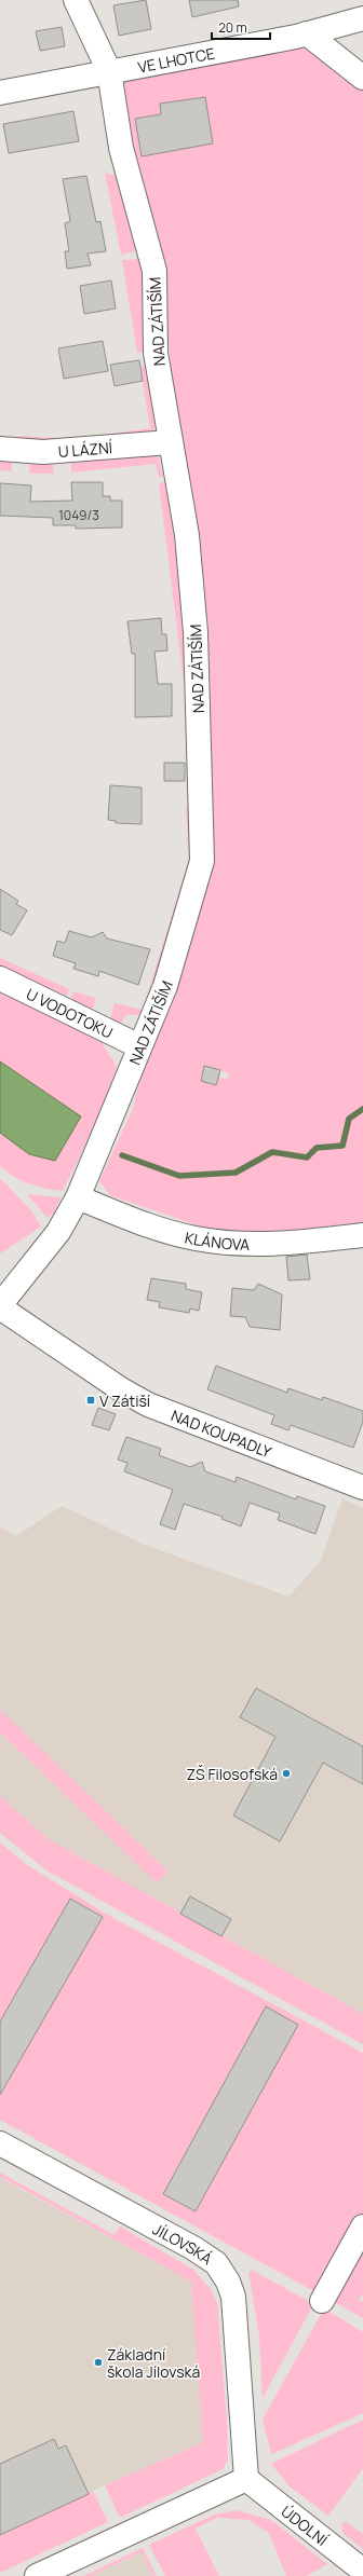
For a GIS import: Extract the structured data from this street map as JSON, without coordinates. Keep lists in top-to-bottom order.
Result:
{
  "streets": {
    "street": [
      "VE LHOTCE",
      "NAD ZÁTIŠÍM",
      "U LÁZNÍ",
      "U VODOTOKU",
      "KLÁNOVA",
      "NAD KOUPADLY",
      "JÍLOVSKÁ",
      "ÚDOLNÍ"
    ]
  },
  "crossings": [
    ["VE LHOTCE", "NAD ZÁTIŠÍM"],
    ["NAD ZÁTIŠÍM", "U LÁZNÍ"],
    ["NAD ZÁTIŠÍM", "U VODOTOKU"],
    ["NAD ZÁTIŠÍM", "KLÁNOVA"],
    ["NAD ZÁTIŠÍM", "NAD KOUPADLY"],
    ["JÍLOVSKÁ", "ÚDOLNÍ"]
  ],
  "places": {
    "transit": ["V Zátiší"],
    "other": ["ZŠ Filosofská", "Základní škola Jílovská"]
  },
  "house_numbers": ["1049/3"],
  "scale_bar": "20 m"
}
